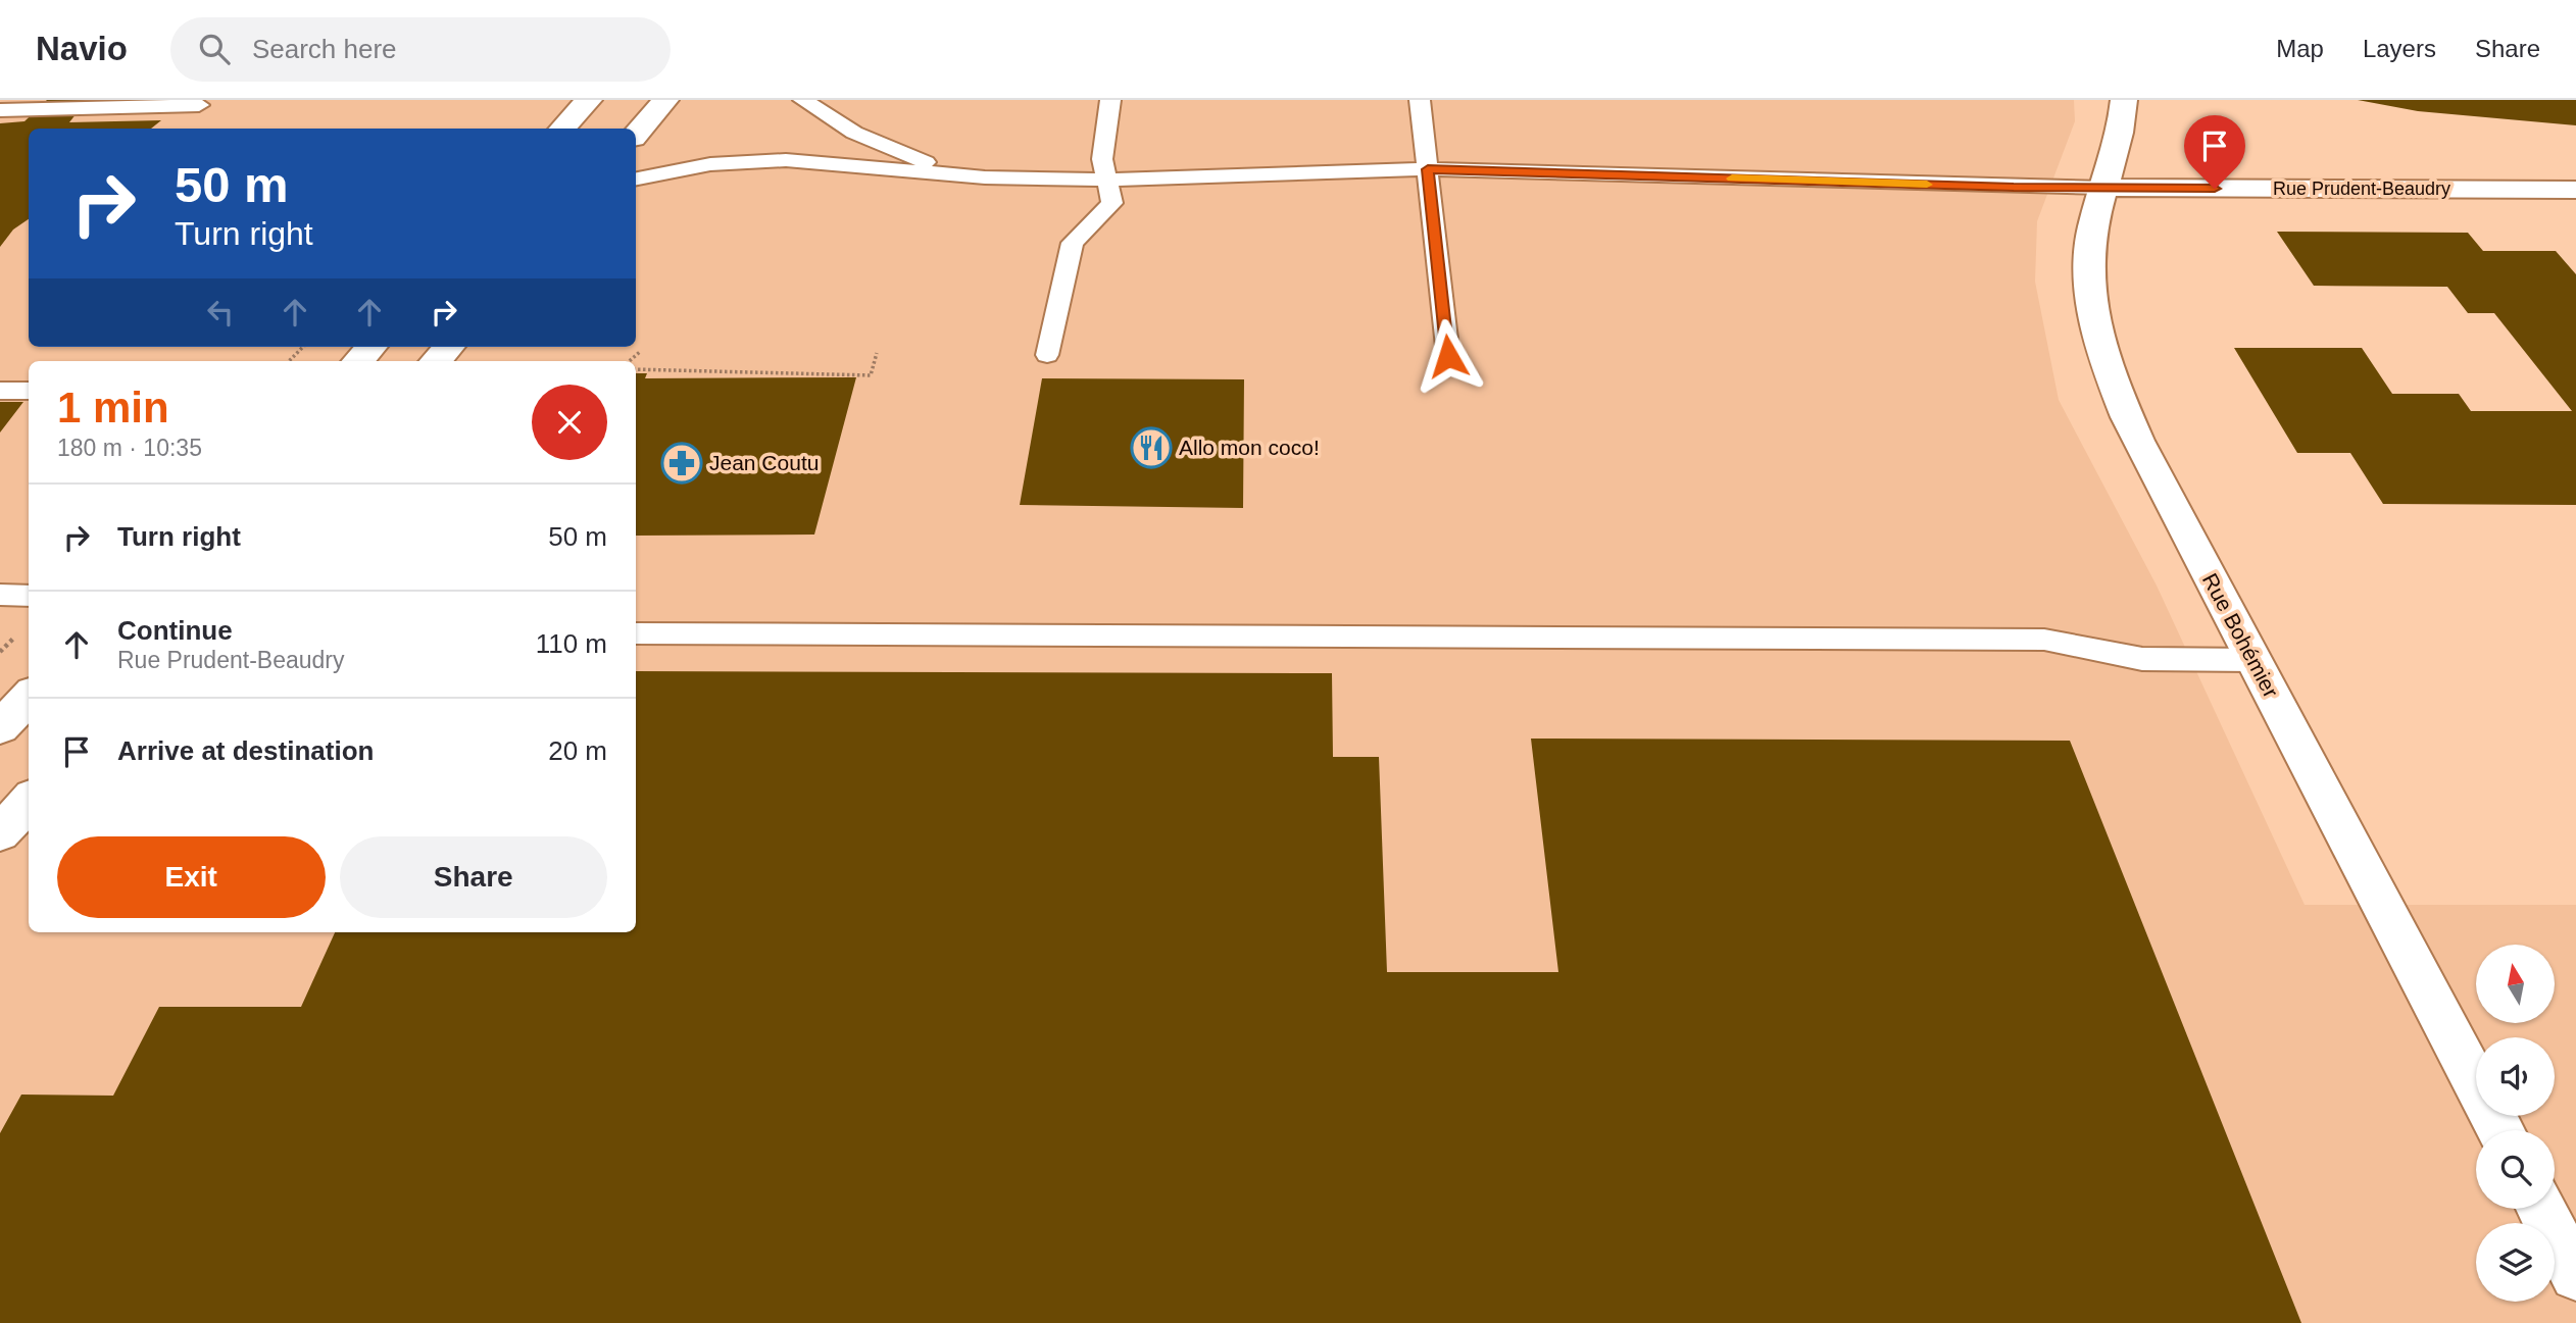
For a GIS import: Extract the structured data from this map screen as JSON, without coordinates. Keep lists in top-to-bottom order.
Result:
{
  "streets": {
    "street": ["Rue Prudent-Beaudry", "Rue Bohémier"]
  },
  "crossings": [
    ["Rue Prudent-Beaudry", "Rue Bohémier"]
  ],
  "places": {
    "restaurant": ["Allo mon coco!"],
    "pharmacy": ["Jean Coutu"]
  },
  "north": "top",
  "page": {
    "header": "Navio",
    "search": "Search here",
    "nav": ["Map", "Layers", "Share"],
    "turn": ["50 m", "Turn right"],
    "heading": ["1 min", "180 m · 10:35"],
    "list": [
      {
        "name": "Turn right",
        "value": "50 m"
      },
      {
        "name": "Continue",
        "note": "Rue Prudent-Beaudry",
        "value": "110 m"
      },
      {
        "name": "Arrive at destination",
        "value": "20 m"
      }
    ],
    "buttons": ["Exit", "Share"]
  }
}
